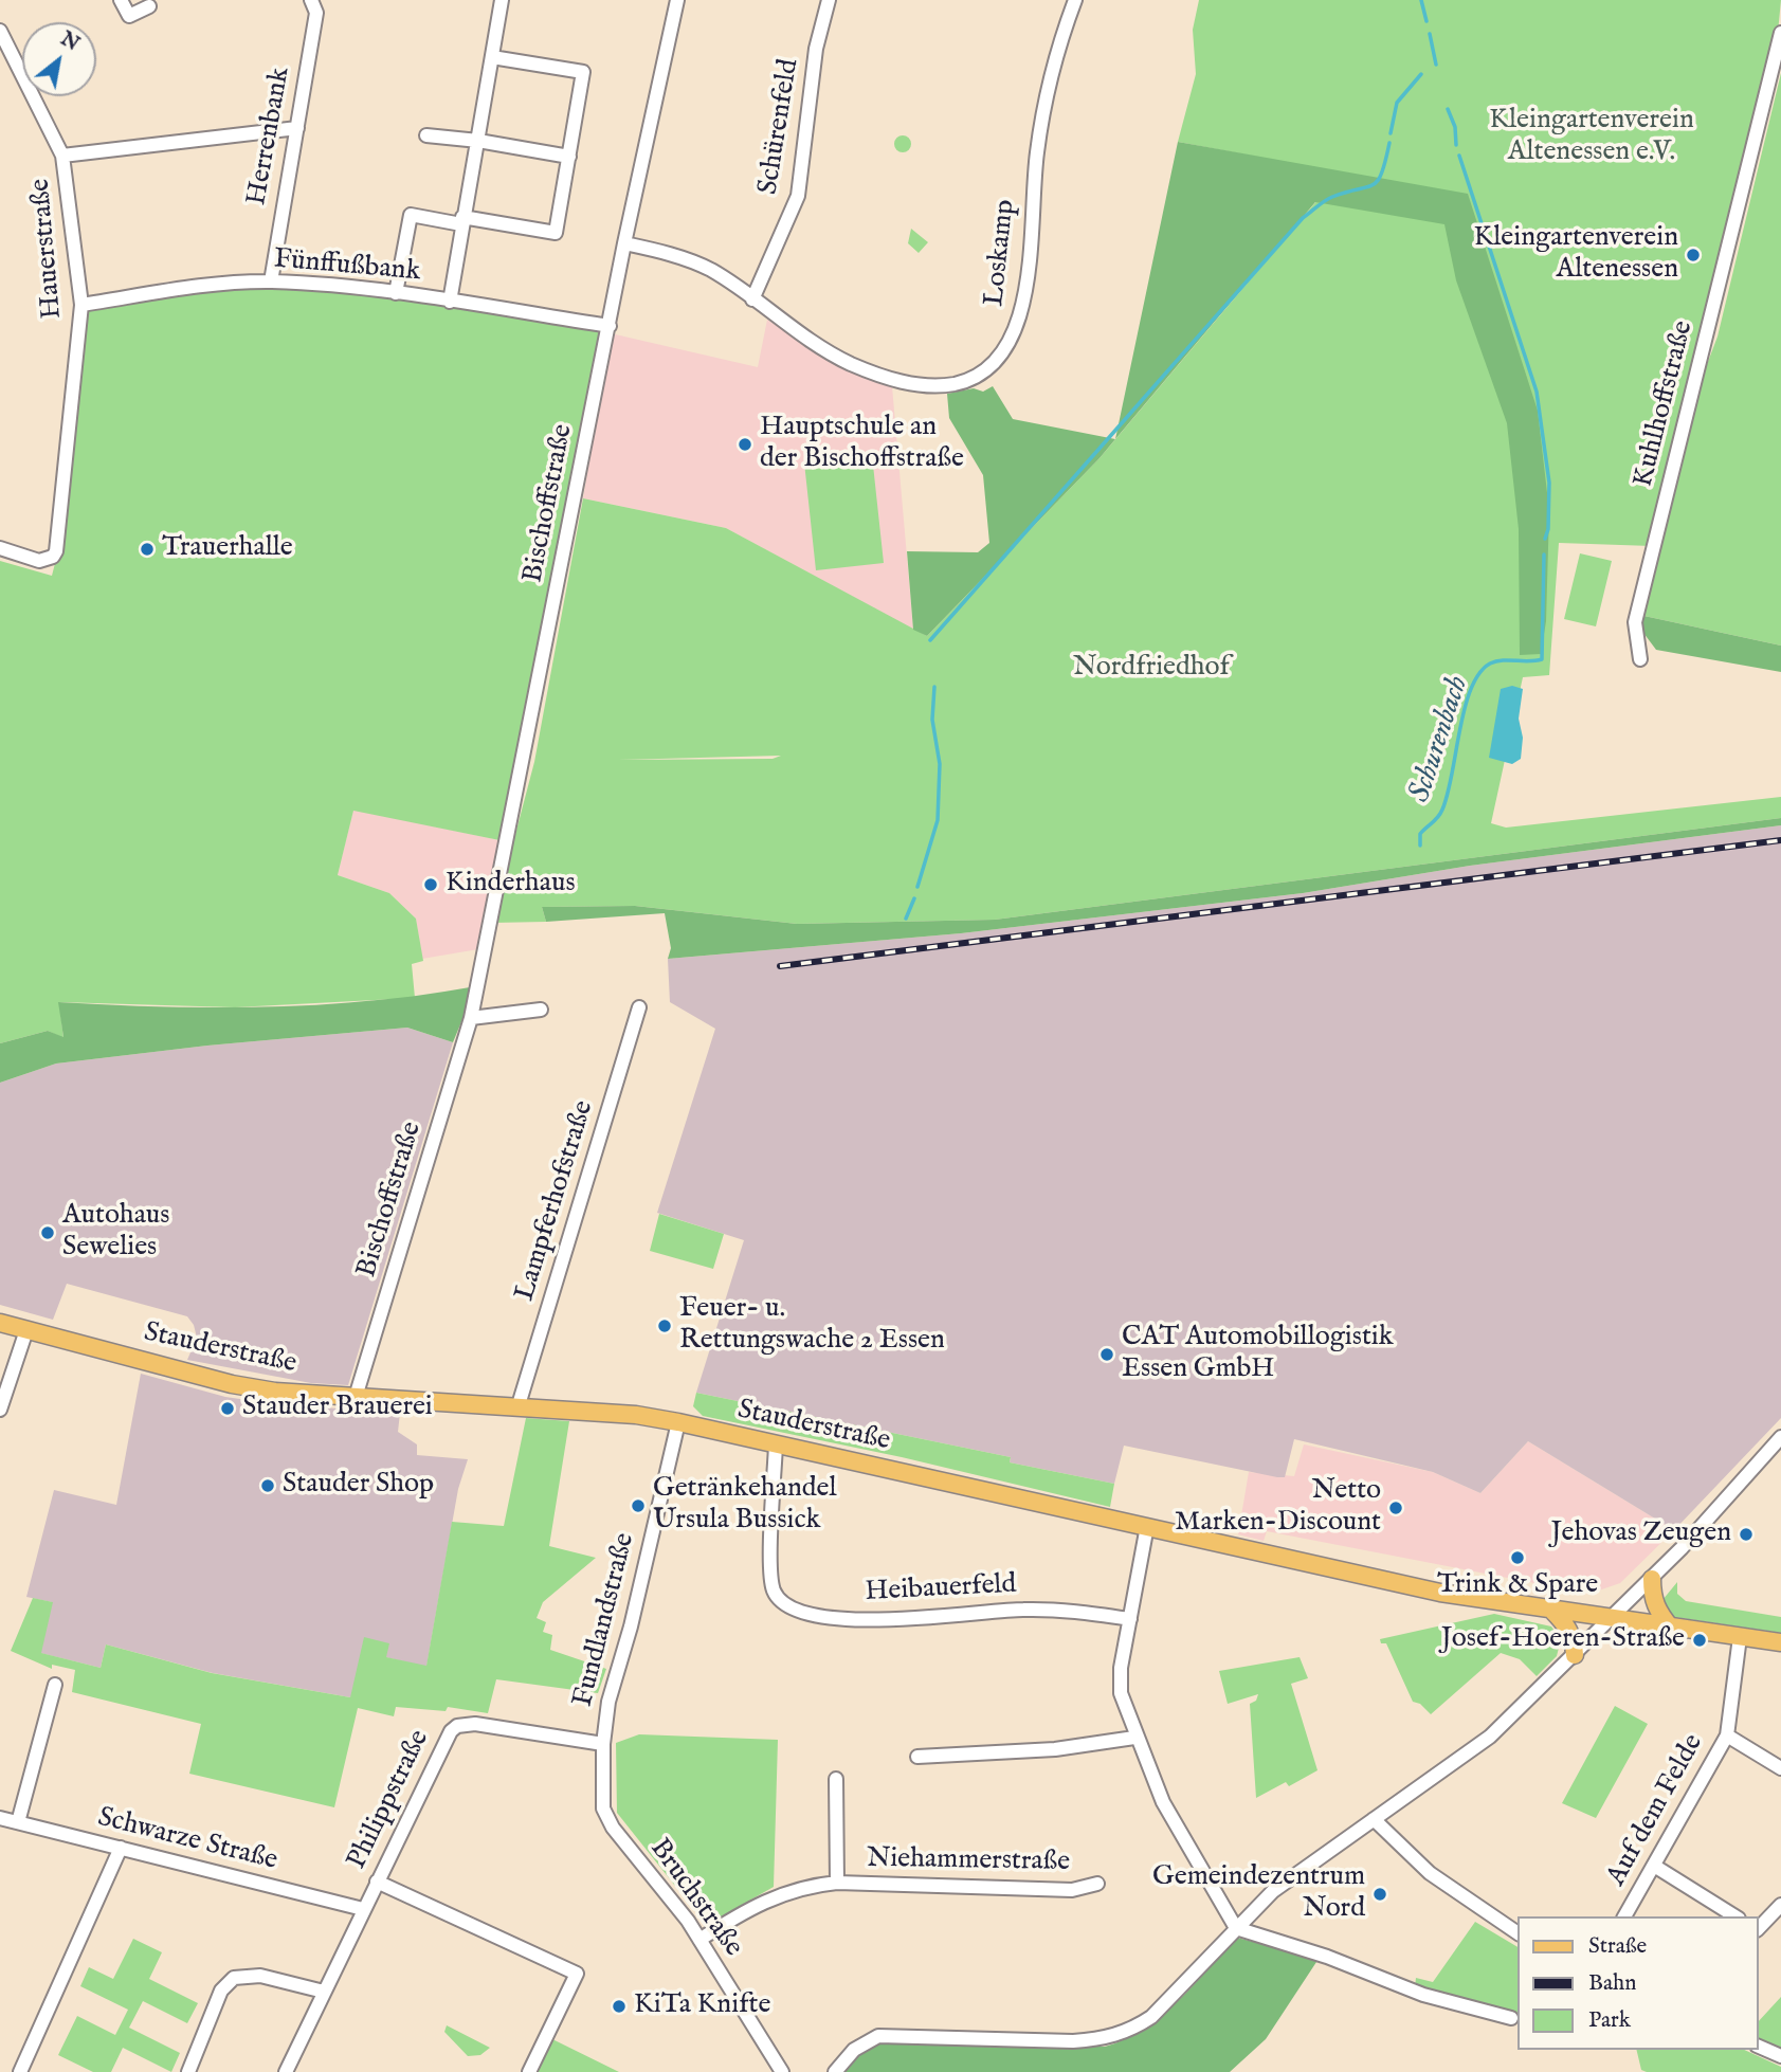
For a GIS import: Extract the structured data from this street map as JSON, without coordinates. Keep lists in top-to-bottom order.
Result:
{
  "streets": {
    "main road": ["Stauderstraße"],
    "street": [
      "Schürenfeld",
      "Herrenbank",
      "Hauerstraße",
      "Loskamp",
      "Fünffußbank",
      "Kuhlhoffstraße",
      "Bischoffstraße",
      "Lampferhofstraße",
      "Heibauerfeld",
      "Fundlandstraße",
      "Philippstraße",
      "Auf dem Felde",
      "Schwarze Straße",
      "Niehammerstraße",
      "Bruchstraße"
    ]
  },
  "crossings": [
    ["Schürenfeld", "Loskamp"],
    ["Herrenbank", "Fünffußbank"],
    ["Hauerstraße", "Fünffußbank"],
    ["Loskamp", "Bischoffstraße"],
    ["Fünffußbank", "Bischoffstraße"],
    ["Bischoffstraße", "Stauderstraße"],
    ["Lampferhofstraße", "Stauderstraße"],
    ["Stauderstraße", "Heibauerfeld"],
    ["Stauderstraße", "Fundlandstraße"],
    ["Stauderstraße", "Auf dem Felde"],
    ["Fundlandstraße", "Philippstraße"],
    ["Fundlandstraße", "Bruchstraße"],
    ["Philippstraße", "Schwarze Straße"],
    ["Philippstraße", "Bruchstraße"],
    ["Niehammerstraße", "Bruchstraße"]
  ],
  "water": ["Schurenbach"],
  "parks": ["Kleingartenverein Altenessen e.V.", "Nordfriedhof"],
  "places": [
    "Kleingartenverein Altenessen",
    "Hauptschule an der Bischoffstraße",
    "Trauerhalle",
    "Kinderhaus",
    "Autohaus Sewelies",
    "Feuer- u. Rettungswache 2 Essen",
    "CAT Automobillogistik Essen GmbH",
    "Stauder Brauerei",
    "Stauder Shop",
    "Getränkehandel Ursula Bussick",
    "Netto Marken-Discount",
    "Jehovas Zeugen",
    "Trink & Spare",
    "Josef-Hoeren-Straße",
    "Gemeindezentrum Nord",
    "KiTa Knifte"
  ],
  "legend": ["Straße", "Bahn", "Park"],
  "north": "top right"
}
